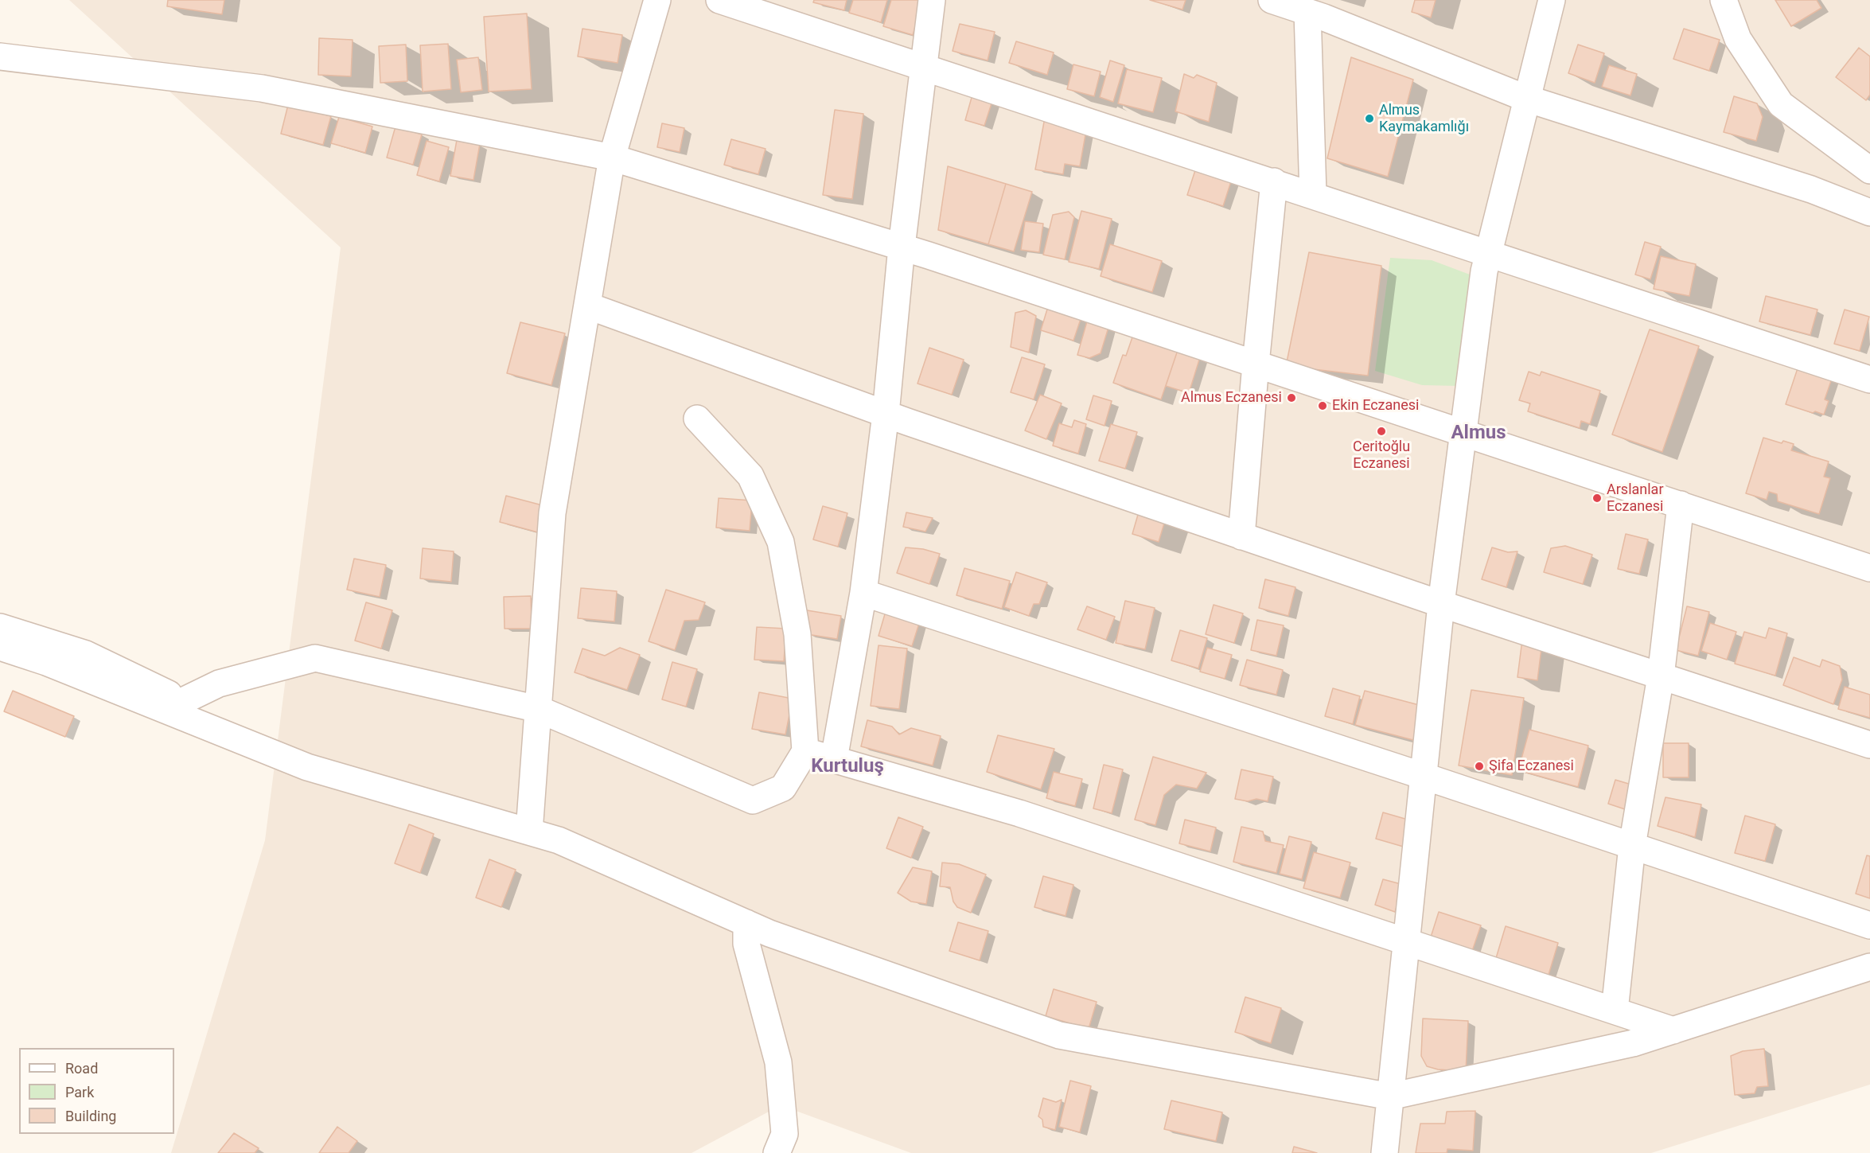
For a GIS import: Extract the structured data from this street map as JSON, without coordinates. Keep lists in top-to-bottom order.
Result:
{
  "districts": ["Almus", "Kurtuluş"],
  "places": [
    "Almus Kaymakamlığı",
    "Almus Eczanesi",
    "Ekin Eczanesi",
    "Ceritoğlu Eczanesi",
    "Arslanlar Eczanesi",
    "Şifa Eczanesi"
  ],
  "legend": ["Road", "Park", "Building"]
}
